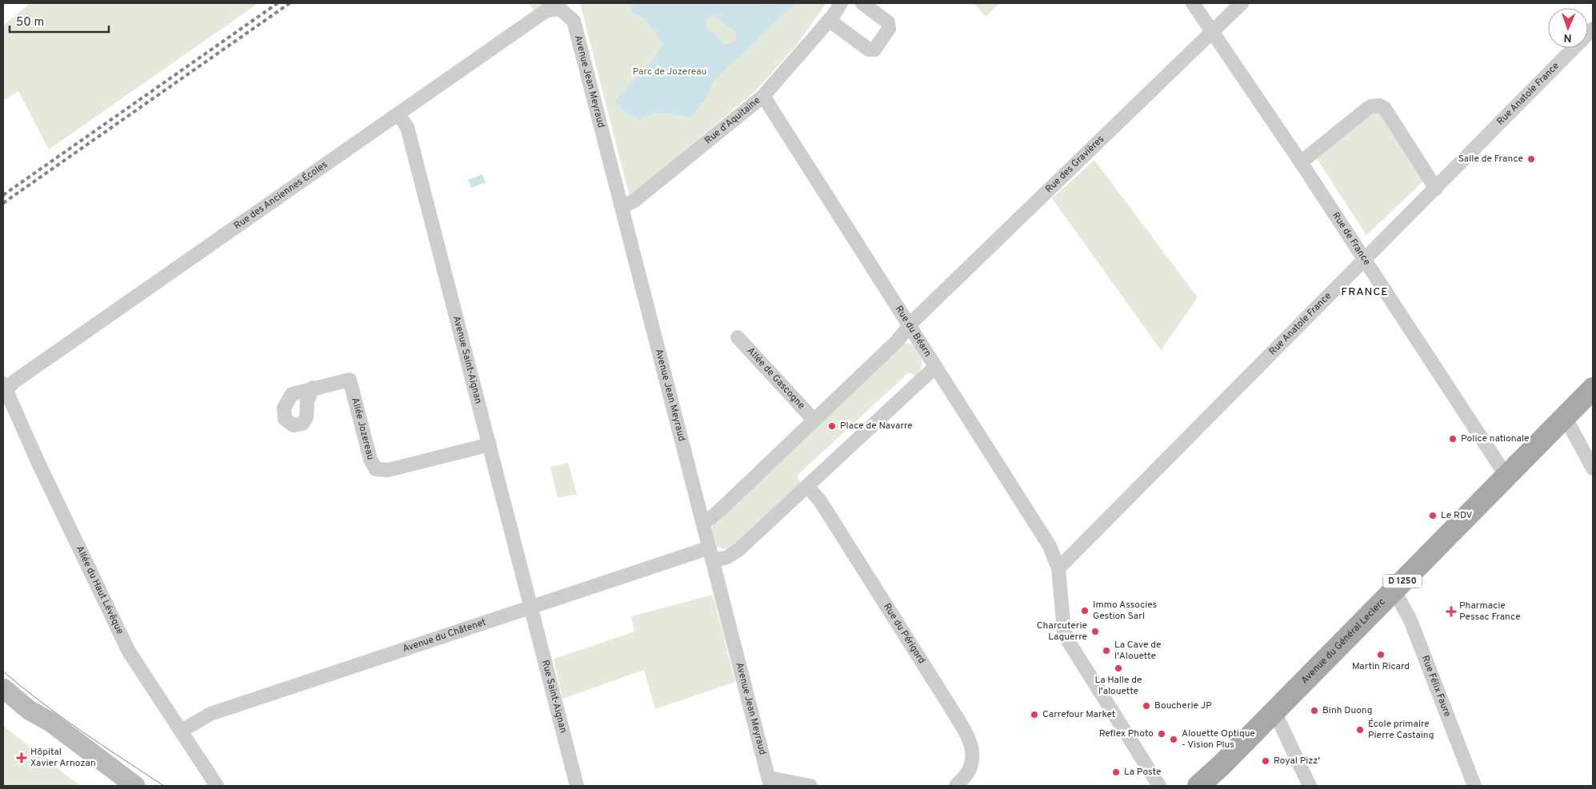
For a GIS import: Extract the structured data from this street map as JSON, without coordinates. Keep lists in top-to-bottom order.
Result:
{
  "streets": {
    "main road": ["D 1250", "Avenue du Général Leclerc"],
    "street": [
      "Avenue Jean Meyraud",
      "Rue Anatole France",
      "Rue d'Aquitaine",
      "Rue des Gravières",
      "Rue des Anciennes Écoles",
      "Rue de France",
      "Rue du Béarn",
      "Avenue Saint-Aignan",
      "Allée de Gascogne",
      "Allée Jozereau",
      "Allée du Haut Lévêque",
      "Rue du Périgord",
      "Avenue du Châtenet",
      "Rue Félix Faure",
      "Rue Saint-Aignan"
    ]
  },
  "crossings": [
    ["Avenue Jean Meyraud", "Rue d'Aquitaine"],
    ["Avenue Jean Meyraud", "Rue des Anciennes Écoles"],
    ["Avenue Jean Meyraud", "Avenue du Châtenet"],
    ["Rue Anatole France", "Rue de France"],
    ["Rue Anatole France", "Rue du Béarn"],
    ["Rue d'Aquitaine", "Rue du Béarn"],
    ["Rue des Gravières", "Rue de France"],
    ["Rue des Gravières", "Rue du Béarn"],
    ["Rue des Anciennes Écoles", "Avenue Saint-Aignan"],
    ["Rue des Anciennes Écoles", "Allée du Haut Lévêque"],
    ["Rue de France", "Avenue du Général Leclerc"],
    ["Avenue Saint-Aignan", "Allée Jozereau"],
    ["Avenue Saint-Aignan", "Avenue du Châtenet"],
    ["Avenue Saint-Aignan", "Rue Saint-Aignan"],
    ["Allée du Haut Lévêque", "Avenue du Châtenet"],
    ["Avenue du Châtenet", "Rue Saint-Aignan"],
    ["Avenue du Général Leclerc", "Rue Félix Faure"]
  ],
  "districts": ["FRANCE"],
  "parks": ["Parc de Jozereau"],
  "places": {
    "other": [
      "Salle de France",
      "Place de Navarre",
      "Police nationale",
      "Le RDV",
      "Immo Associes Gestion Sarl",
      "Charcuterie Laguerre",
      "La Cave de l'Alouette",
      "Martin Ricard",
      "La Halle de l'alouette",
      "Boucherie JP",
      "Binh Duong",
      "Carrefour Market",
      "École primaire Pierre Castaing",
      "Reflex Photo",
      "Alouette Optique - Vision Plus",
      "Royal Pizz'",
      "La Poste"
    ],
    "health": ["Pharmacie Pessac France", "Hôpital Xavier Arnozan"]
  },
  "scale_bar": "50 m",
  "north": "bottom"
}
